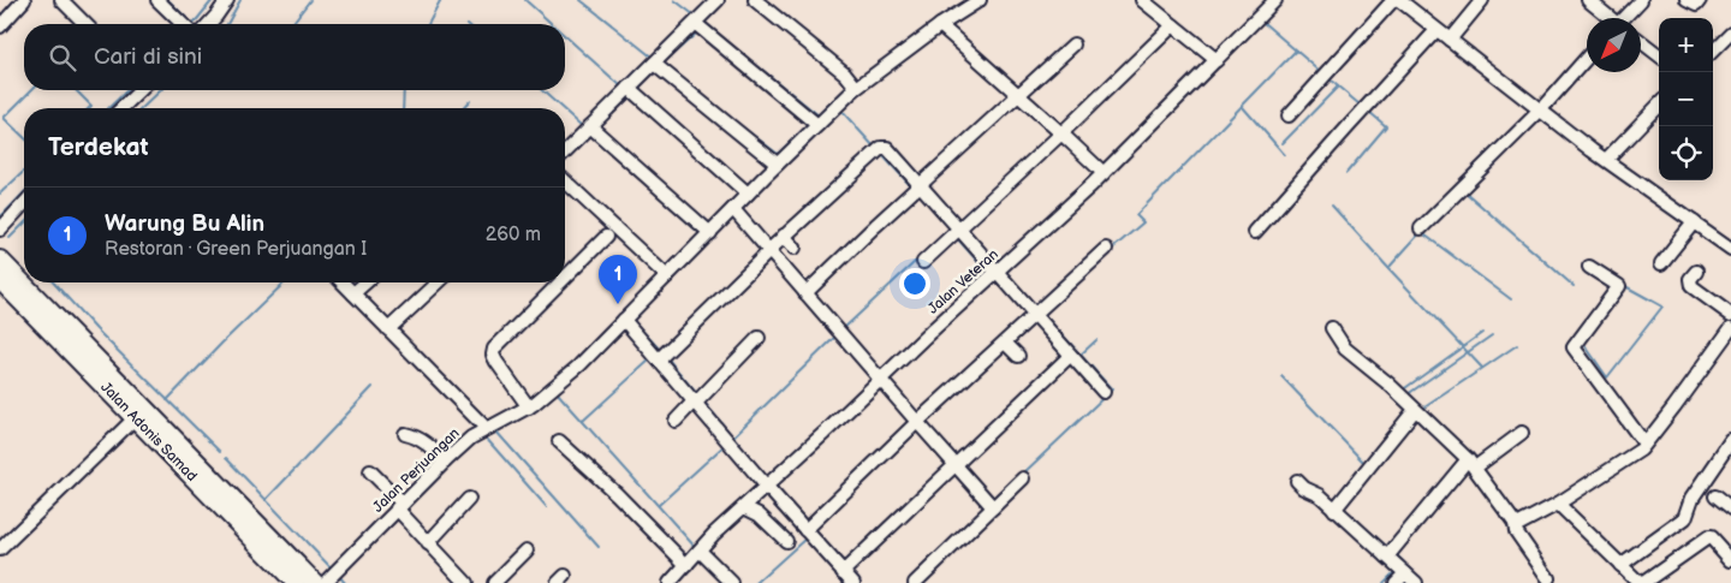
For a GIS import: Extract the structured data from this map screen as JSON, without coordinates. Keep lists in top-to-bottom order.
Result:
{
  "streets": {
    "highway": ["Jalan Adonis Samad"],
    "street": ["Jalan Veteran", "Jalan Perjuangan"]
  },
  "north": "bottom left",
  "page": {
    "map_buttons": ["+", "−"],
    "search": "Cari di sini",
    "heading": "Terdekat",
    "list": [
      {
        "mark": "1",
        "name": "Warung Bu Alin",
        "note": "Restoran · Green Perjuangan I",
        "value": "260 m"
      }
    ],
    "pins": "1"
  }
}
